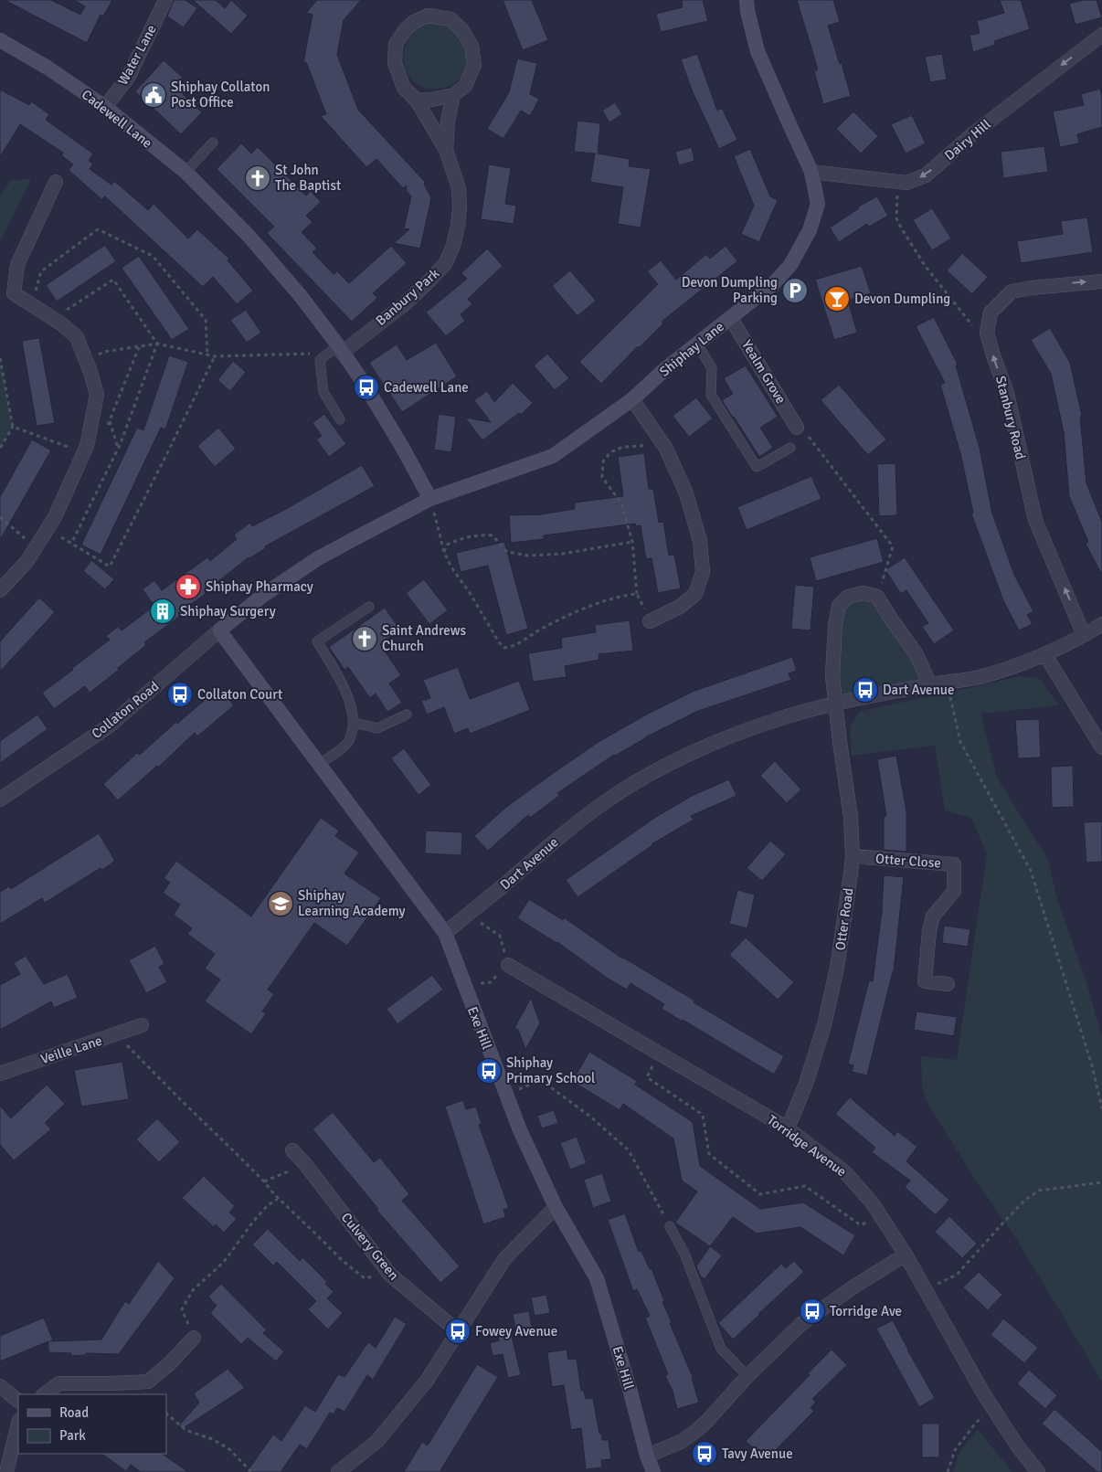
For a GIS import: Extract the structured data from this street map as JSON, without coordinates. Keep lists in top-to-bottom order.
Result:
{
  "streets": {
    "street": [
      "Water Lane",
      "Cadewell Lane",
      "Dairy Hill",
      "Banbury Park",
      "Shiphay Lane",
      "Yealm Grove",
      "Stanbury Road",
      "Collaton Road",
      "Otter Close",
      "Dart Avenue",
      "Otter Road",
      "Exe Hill",
      "Veille Lane",
      "Torridge Avenue",
      "Culvery Green"
    ]
  },
  "crossings": [
    ["Water Lane", "Cadewell Lane"],
    ["Cadewell Lane", "Banbury Park"],
    ["Cadewell Lane", "Shiphay Lane"],
    ["Cadewell Lane", "Collaton Road"],
    ["Dairy Hill", "Shiphay Lane"],
    ["Shiphay Lane", "Yealm Grove"],
    ["Shiphay Lane", "Collaton Road"],
    ["Stanbury Road", "Dart Avenue"],
    ["Collaton Road", "Exe Hill"],
    ["Otter Close", "Otter Road"],
    ["Dart Avenue", "Otter Road"],
    ["Dart Avenue", "Exe Hill"],
    ["Otter Road", "Torridge Avenue"]
  ],
  "one_way": ["Dairy Hill"],
  "places": {
    "public building": ["Shiphay Collaton Post Office"],
    "church": ["St John The Baptist", "Saint Andrews Church"],
    "parking": ["Devon Dumpling Parking"],
    "bar": ["Devon Dumpling"],
    "bus stop": [
      "Cadewell Lane",
      "Dart Avenue",
      "Collaton Court",
      "Shiphay Primary School",
      "Torridge Ave",
      "Fowey Avenue",
      "Tavy Avenue"
    ],
    "pharmacy": ["Shiphay Pharmacy"],
    "building": ["Shiphay Surgery"],
    "school or university": ["Shiphay Learning Academy"]
  },
  "legend": ["Road", "Park"]
}
